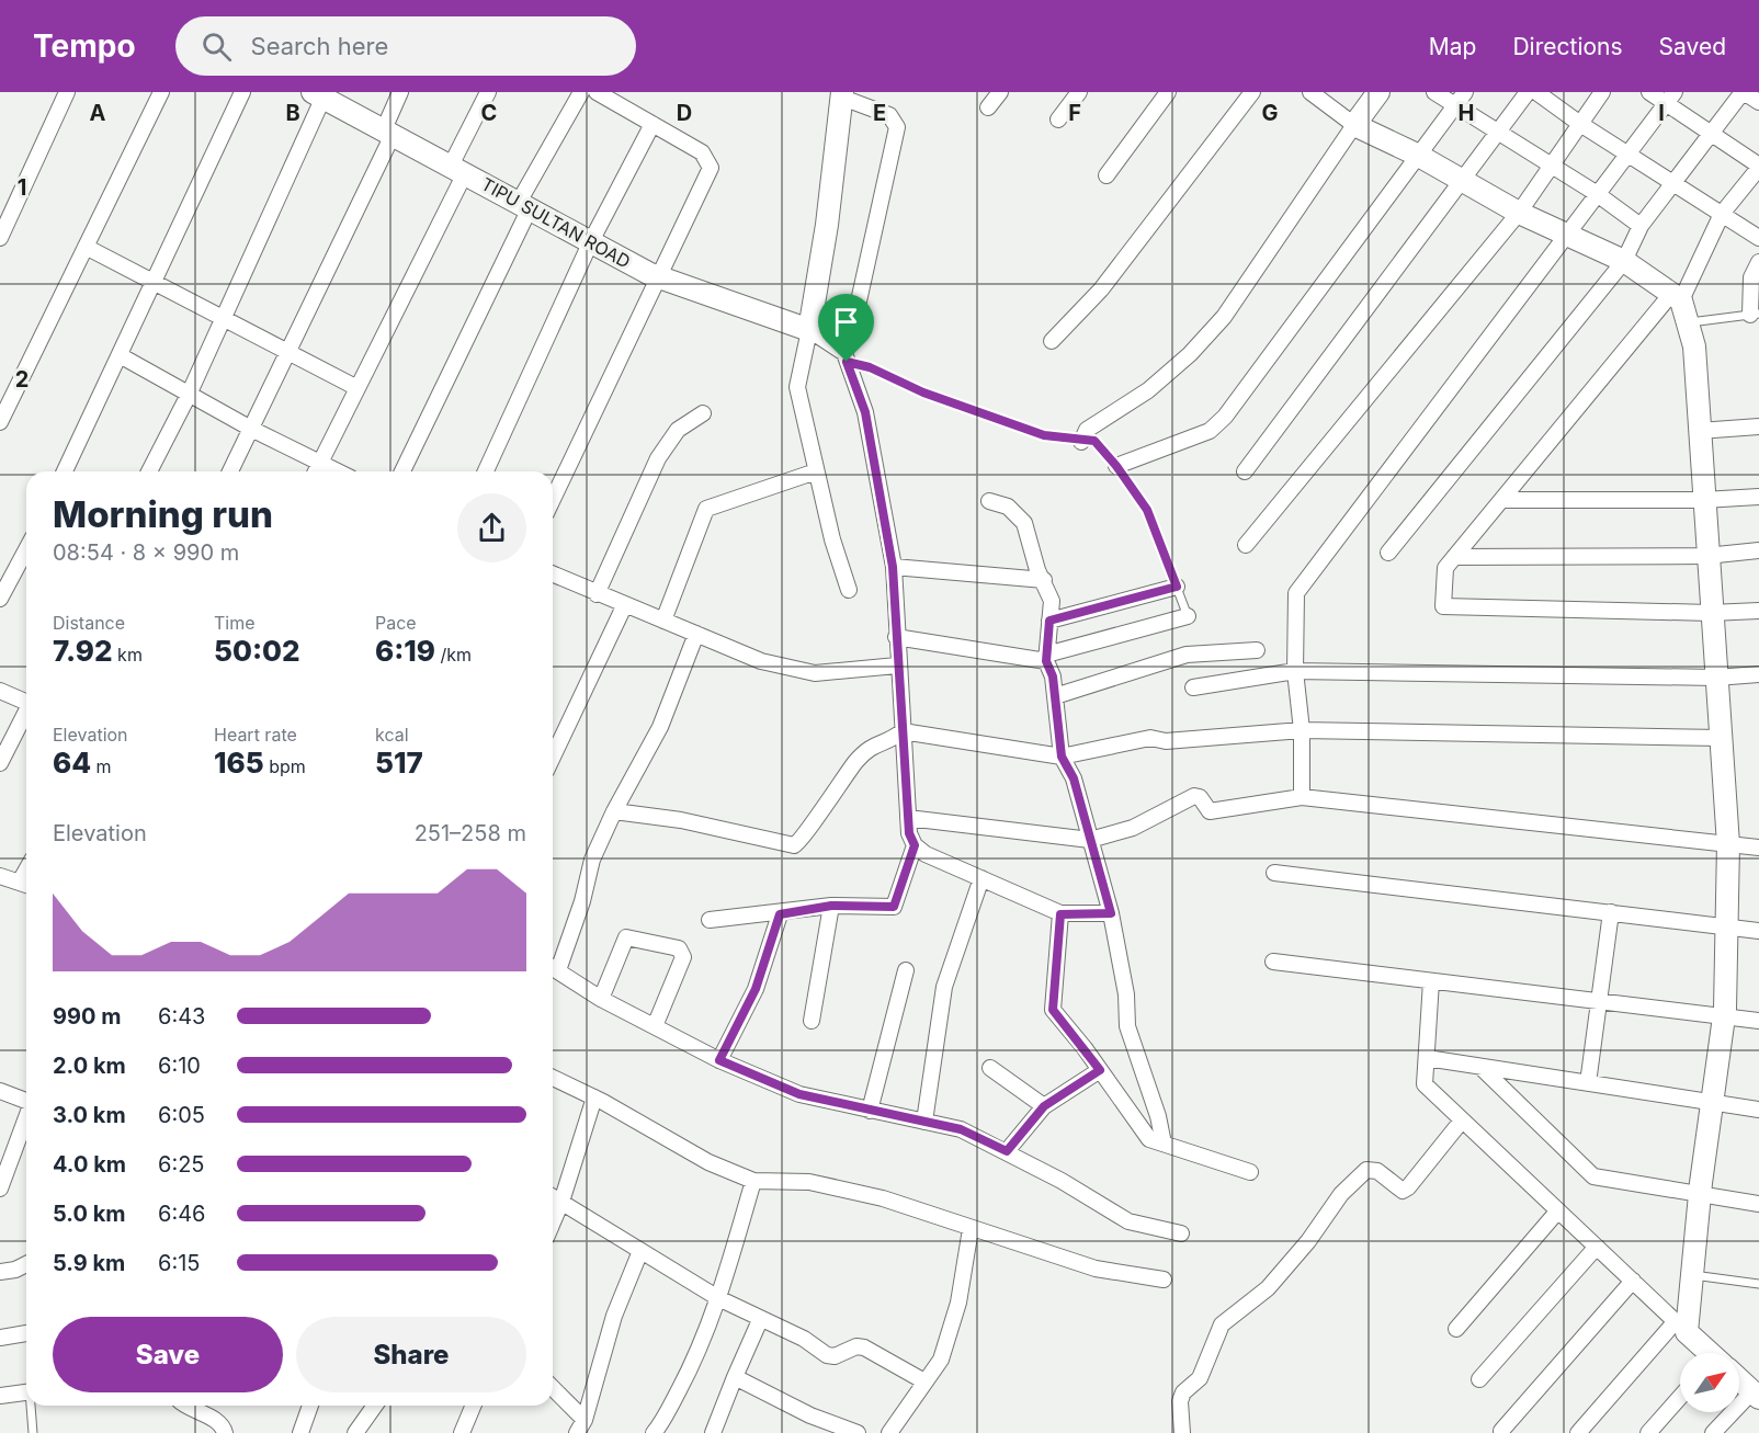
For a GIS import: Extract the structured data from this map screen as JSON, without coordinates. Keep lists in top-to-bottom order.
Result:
{
  "streets": {
    "street": ["TIPU SULTAN ROAD"]
  },
  "north": "top right",
  "page": {
    "header": "Tempo",
    "search": "Search here",
    "nav": ["Map", "Directions", "Saved"],
    "heading": ["Morning run", "08:54 · 8 × 990 m"],
    "stats": [
      ["Distance", "7.92 km"],
      ["Time", "50:02"],
      ["Pace", "6:19 /km"],
      ["Elevation", "64 m"],
      ["Heart rate", "165 bpm"],
      ["kcal", "517"]
    ],
    "chart": ["Elevation", "251–258 m"],
    "list": [
      {
        "name": "990 m",
        "note": "6:43"
      },
      {
        "name": "2.0 km",
        "note": "6:10"
      },
      {
        "name": "3.0 km",
        "note": "6:05"
      },
      {
        "name": "4.0 km",
        "note": "6:25"
      },
      {
        "name": "5.0 km",
        "note": "6:46"
      },
      {
        "name": "5.9 km",
        "note": "6:15"
      }
    ],
    "buttons": ["Save", "Share"]
  },
  "grid": {
    "columns": [
      "A",
      "B",
      "C",
      "D",
      "E",
      "F",
      "G",
      "H",
      "I"
    ],
    "rows": ["1", "2"]
  }
}
